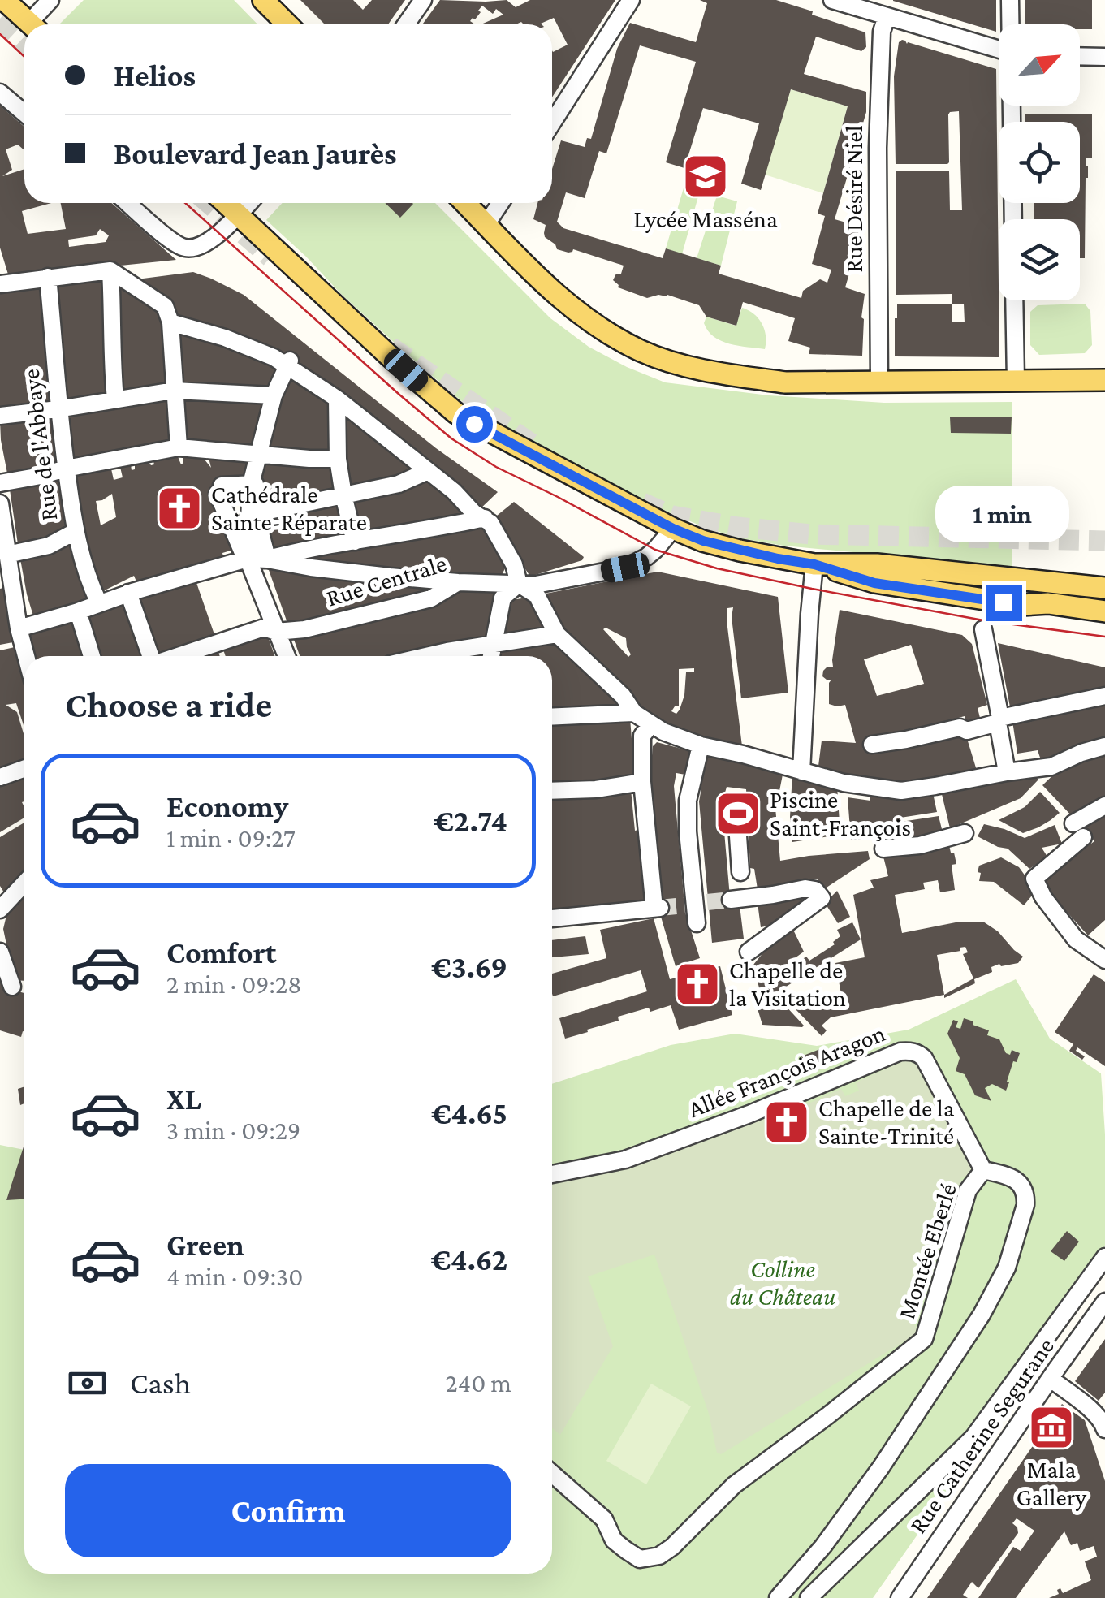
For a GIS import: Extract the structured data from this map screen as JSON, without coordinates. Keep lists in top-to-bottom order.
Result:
{
  "streets": {
    "street": [
      "Rue Désiré Niel",
      "Rue de l'Abbaye",
      "Rue Centrale",
      "Allée François Aragon",
      "Montée Eberlé",
      "Rue Catherine Segurane"
    ]
  },
  "crossings": [
    ["Allée François Aragon", "Montée Eberlé"]
  ],
  "parks": ["Colline du Château"],
  "places": {
    "school or university": ["Lycée Masséna"],
    "church": ["Cathédrale Sainte-Réparate", "Chapelle de la Visitation", "Chapelle de la Sainte-Trinité"],
    "sports": ["Piscine Saint-François"],
    "museum": ["Mala Gallery"]
  },
  "north": "top right",
  "page": {
    "banner": ["Helios", "Boulevard Jean Jaurès"],
    "bubble": "1 min",
    "heading": "Choose a ride",
    "list": [
      {
        "name": "Economy",
        "note": "1 min · 09:27",
        "value": "€2.74"
      },
      {
        "name": "Comfort",
        "note": "2 min · 09:28",
        "value": "€3.69"
      },
      {
        "name": "XL",
        "note": "3 min · 09:29",
        "value": "€4.65"
      },
      {
        "name": "Green",
        "note": "4 min · 09:30",
        "value": "€4.62"
      }
    ],
    "pay": ["Cash", "240 m"],
    "buttons": "Confirm"
  }
}
